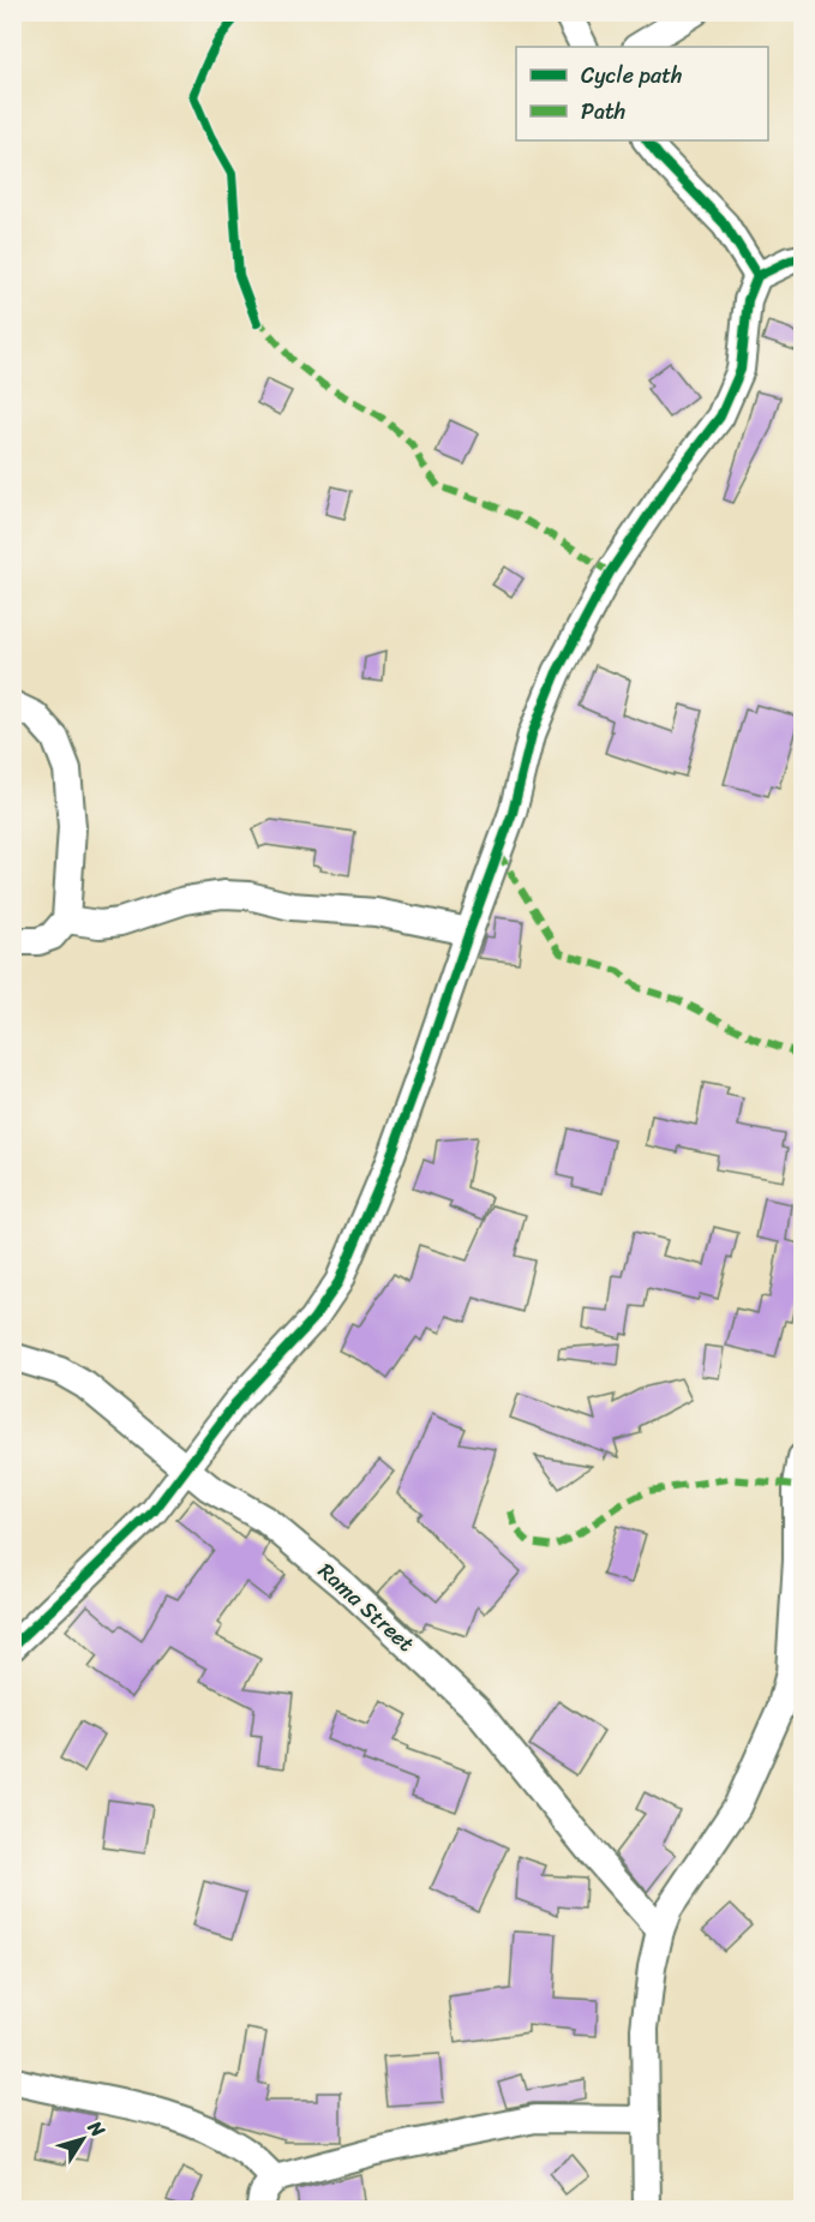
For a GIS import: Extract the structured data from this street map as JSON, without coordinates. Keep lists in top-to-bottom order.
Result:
{
  "streets": {
    "street": ["Rama Street"]
  },
  "legend": ["Cycle path", "Path"],
  "north": "top right"
}
